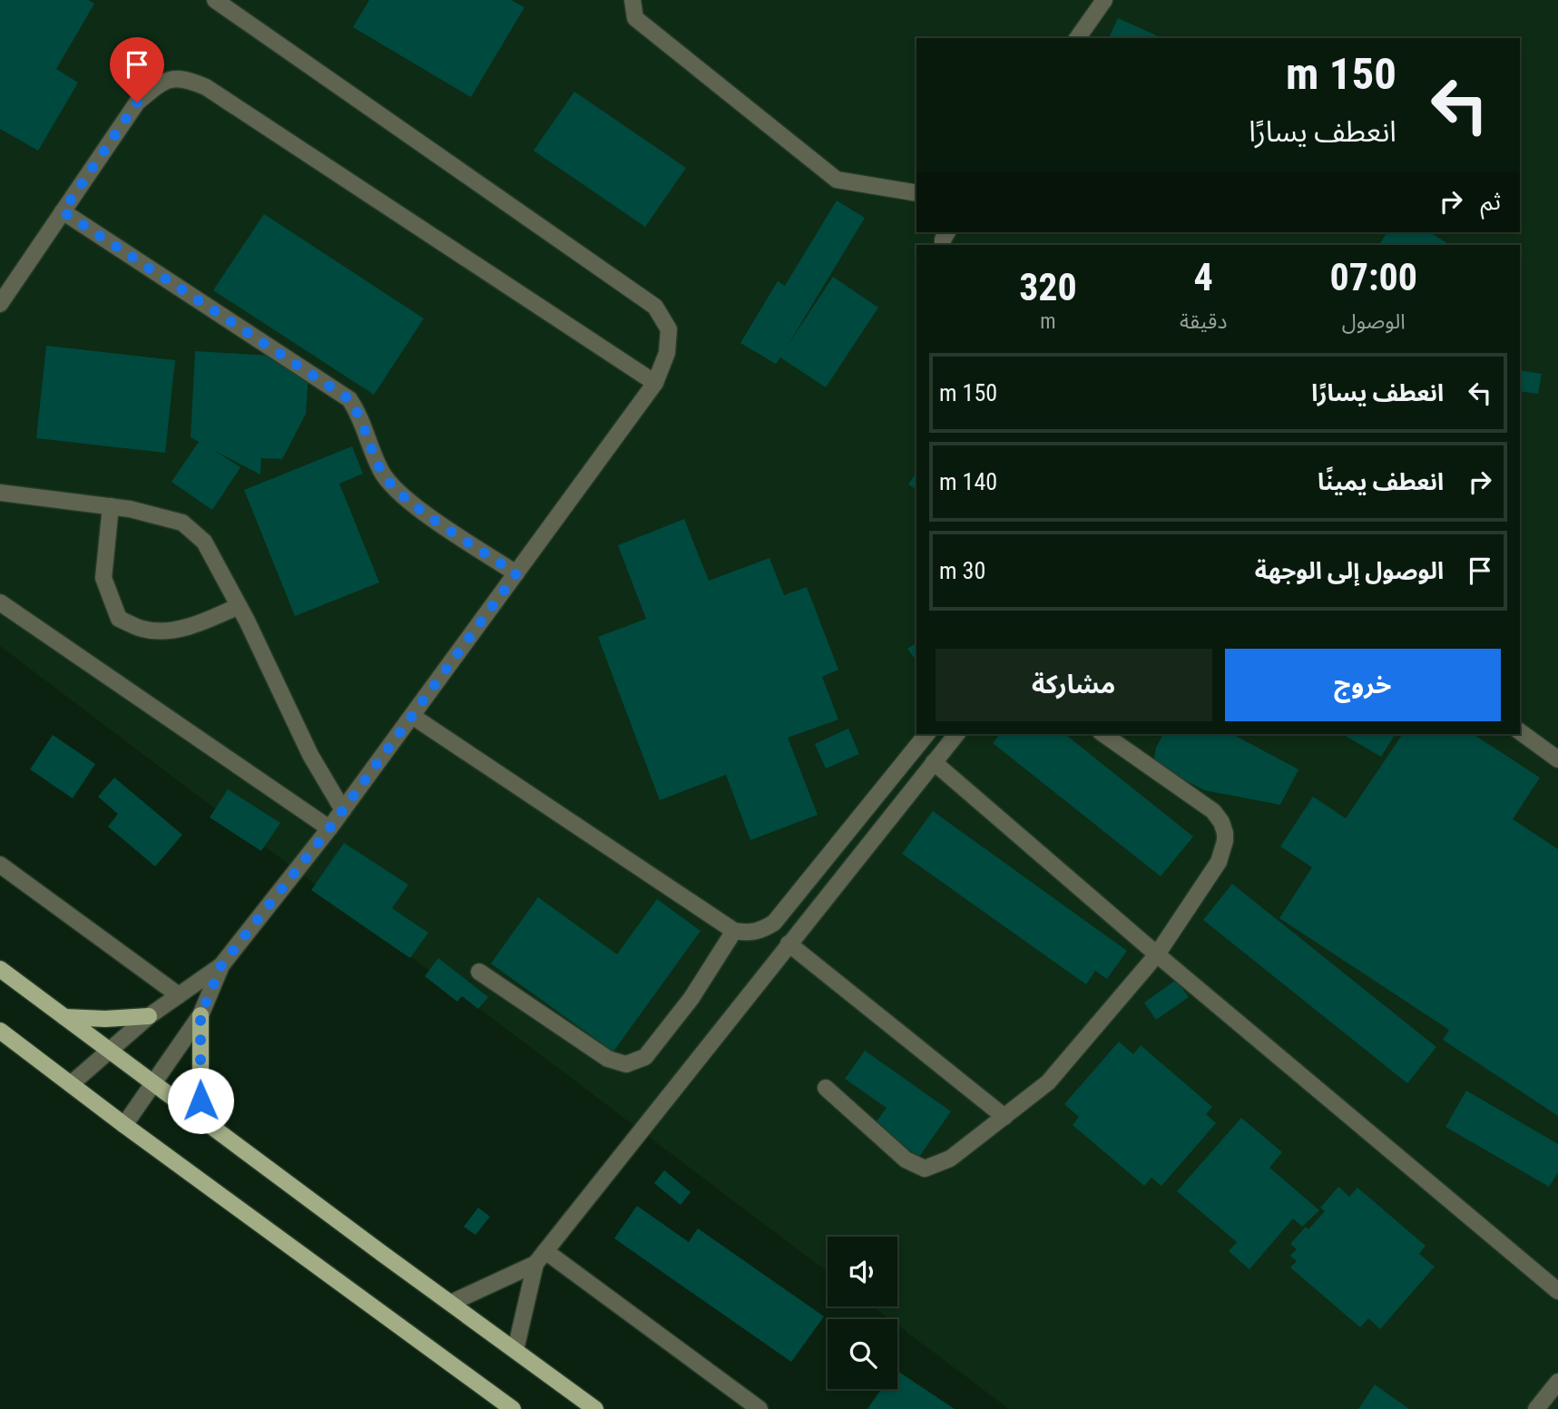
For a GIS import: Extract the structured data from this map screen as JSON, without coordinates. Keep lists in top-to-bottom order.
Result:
{
  "page": {
    "turn": ["150 m", "انعطف يسارًا"],
    "then": "ثم",
    "eta": [
      "07:00",
      "الوصول",
      "4",
      "دقيقة",
      "320",
      "m"
    ],
    "list": [
      {
        "name": "انعطف يسارًا",
        "value": "150 m"
      },
      {
        "name": "انعطف يمينًا",
        "value": "140 m"
      },
      {
        "name": "الوصول إلى الوجهة",
        "value": "30 m"
      }
    ],
    "buttons": ["خروج", "مشاركة"]
  }
}
